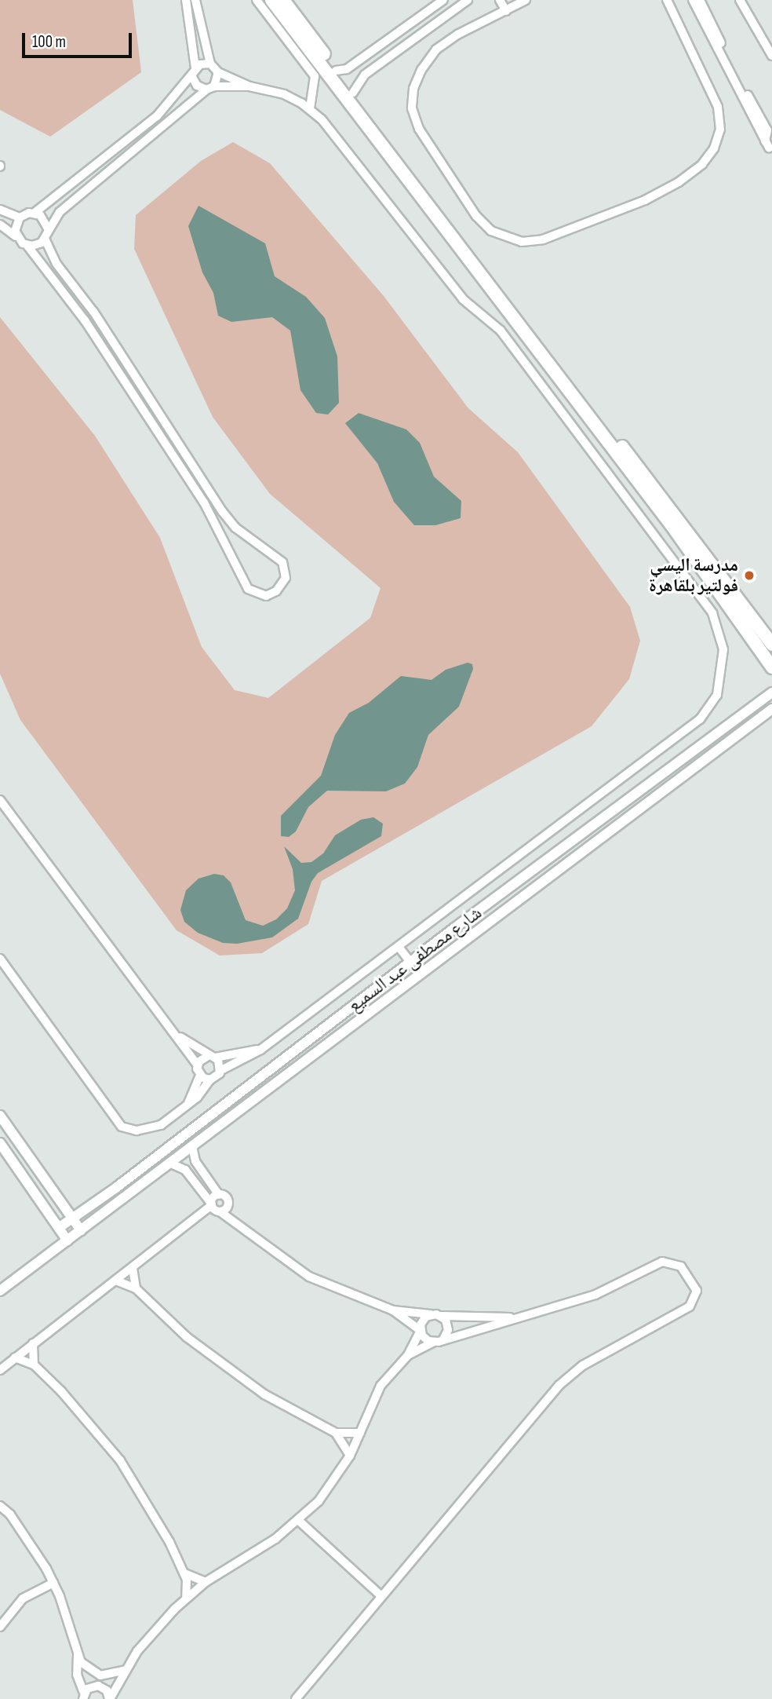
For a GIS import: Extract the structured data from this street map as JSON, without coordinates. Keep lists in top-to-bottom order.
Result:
{
  "streets": {
    "street": ["شارع مصطفى عبد السميع"]
  },
  "places": ["مدرسة اليسي فولتير بلقاهرة"],
  "scale_bar": "100 m"
}
